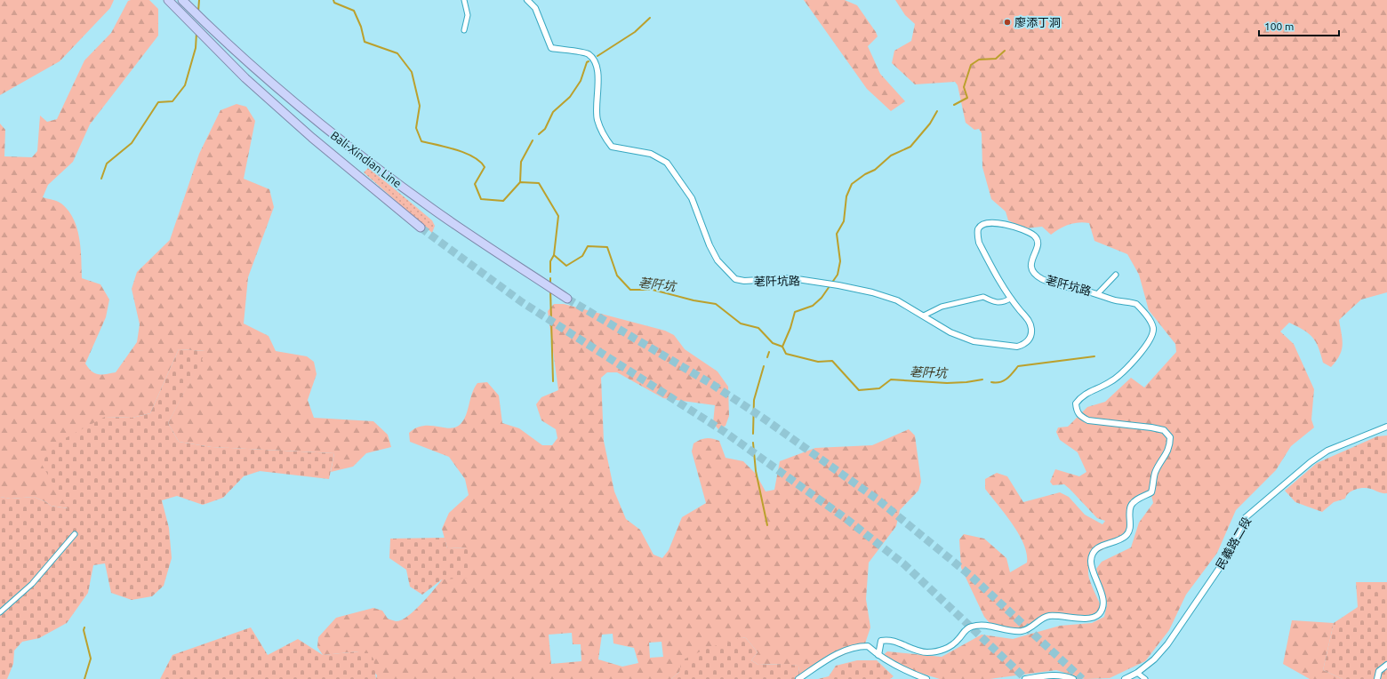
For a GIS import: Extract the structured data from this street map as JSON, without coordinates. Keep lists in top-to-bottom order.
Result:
{
  "streets": {
    "highway": ["Bali-Xindian Line"],
    "street": ["荖阡坑路", "民義路二段"]
  },
  "water": ["荖阡坑"],
  "places": ["廖添丁洞"],
  "scale_bar": "100 m"
}
